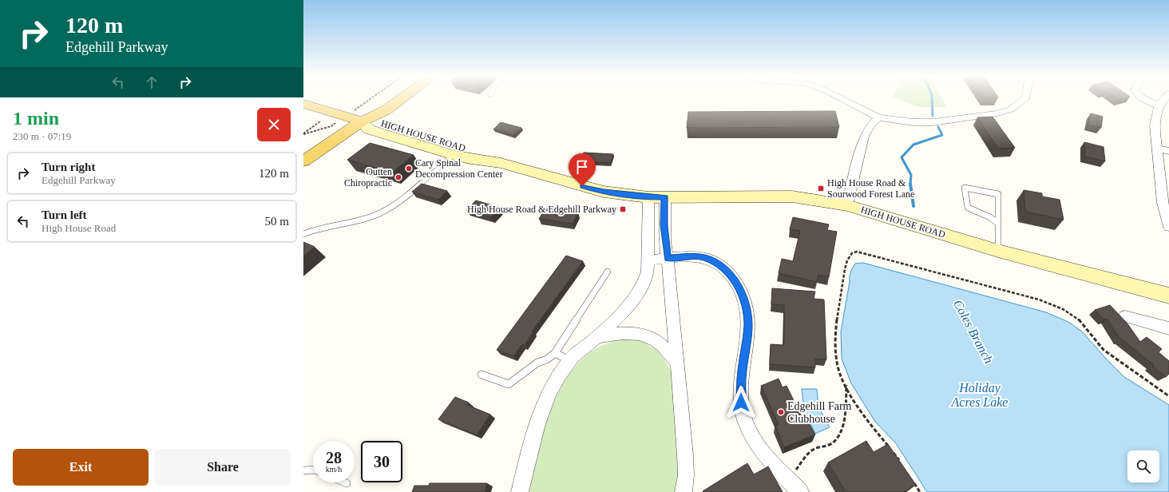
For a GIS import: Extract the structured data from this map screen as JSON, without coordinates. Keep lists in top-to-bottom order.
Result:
{
  "streets": {
    "main road": ["HIGH HOUSE ROAD"]
  },
  "water": ["Coles Branch", "Holiday Acres Lake"],
  "places": {
    "other": ["Cary Spinal Decompression Center", "Outten Chiropractic", "Edgehill Farm Clubhouse"],
    "transit": ["High House Road & Sourwood Forest Lane", "High House Road & Edgehill Parkway"]
  },
  "page": {
    "turn": ["120 m", "Edgehill Parkway"],
    "heading": ["1 min", "230 m · 07:19"],
    "list": [
      {
        "name": "Turn right",
        "note": "Edgehill Parkway",
        "value": "120 m"
      },
      {
        "name": "Turn left",
        "note": "High House Road",
        "value": "50 m"
      }
    ],
    "speed": "28 km/h",
    "limit": "30",
    "buttons": ["Exit", "Share"]
  }
}
